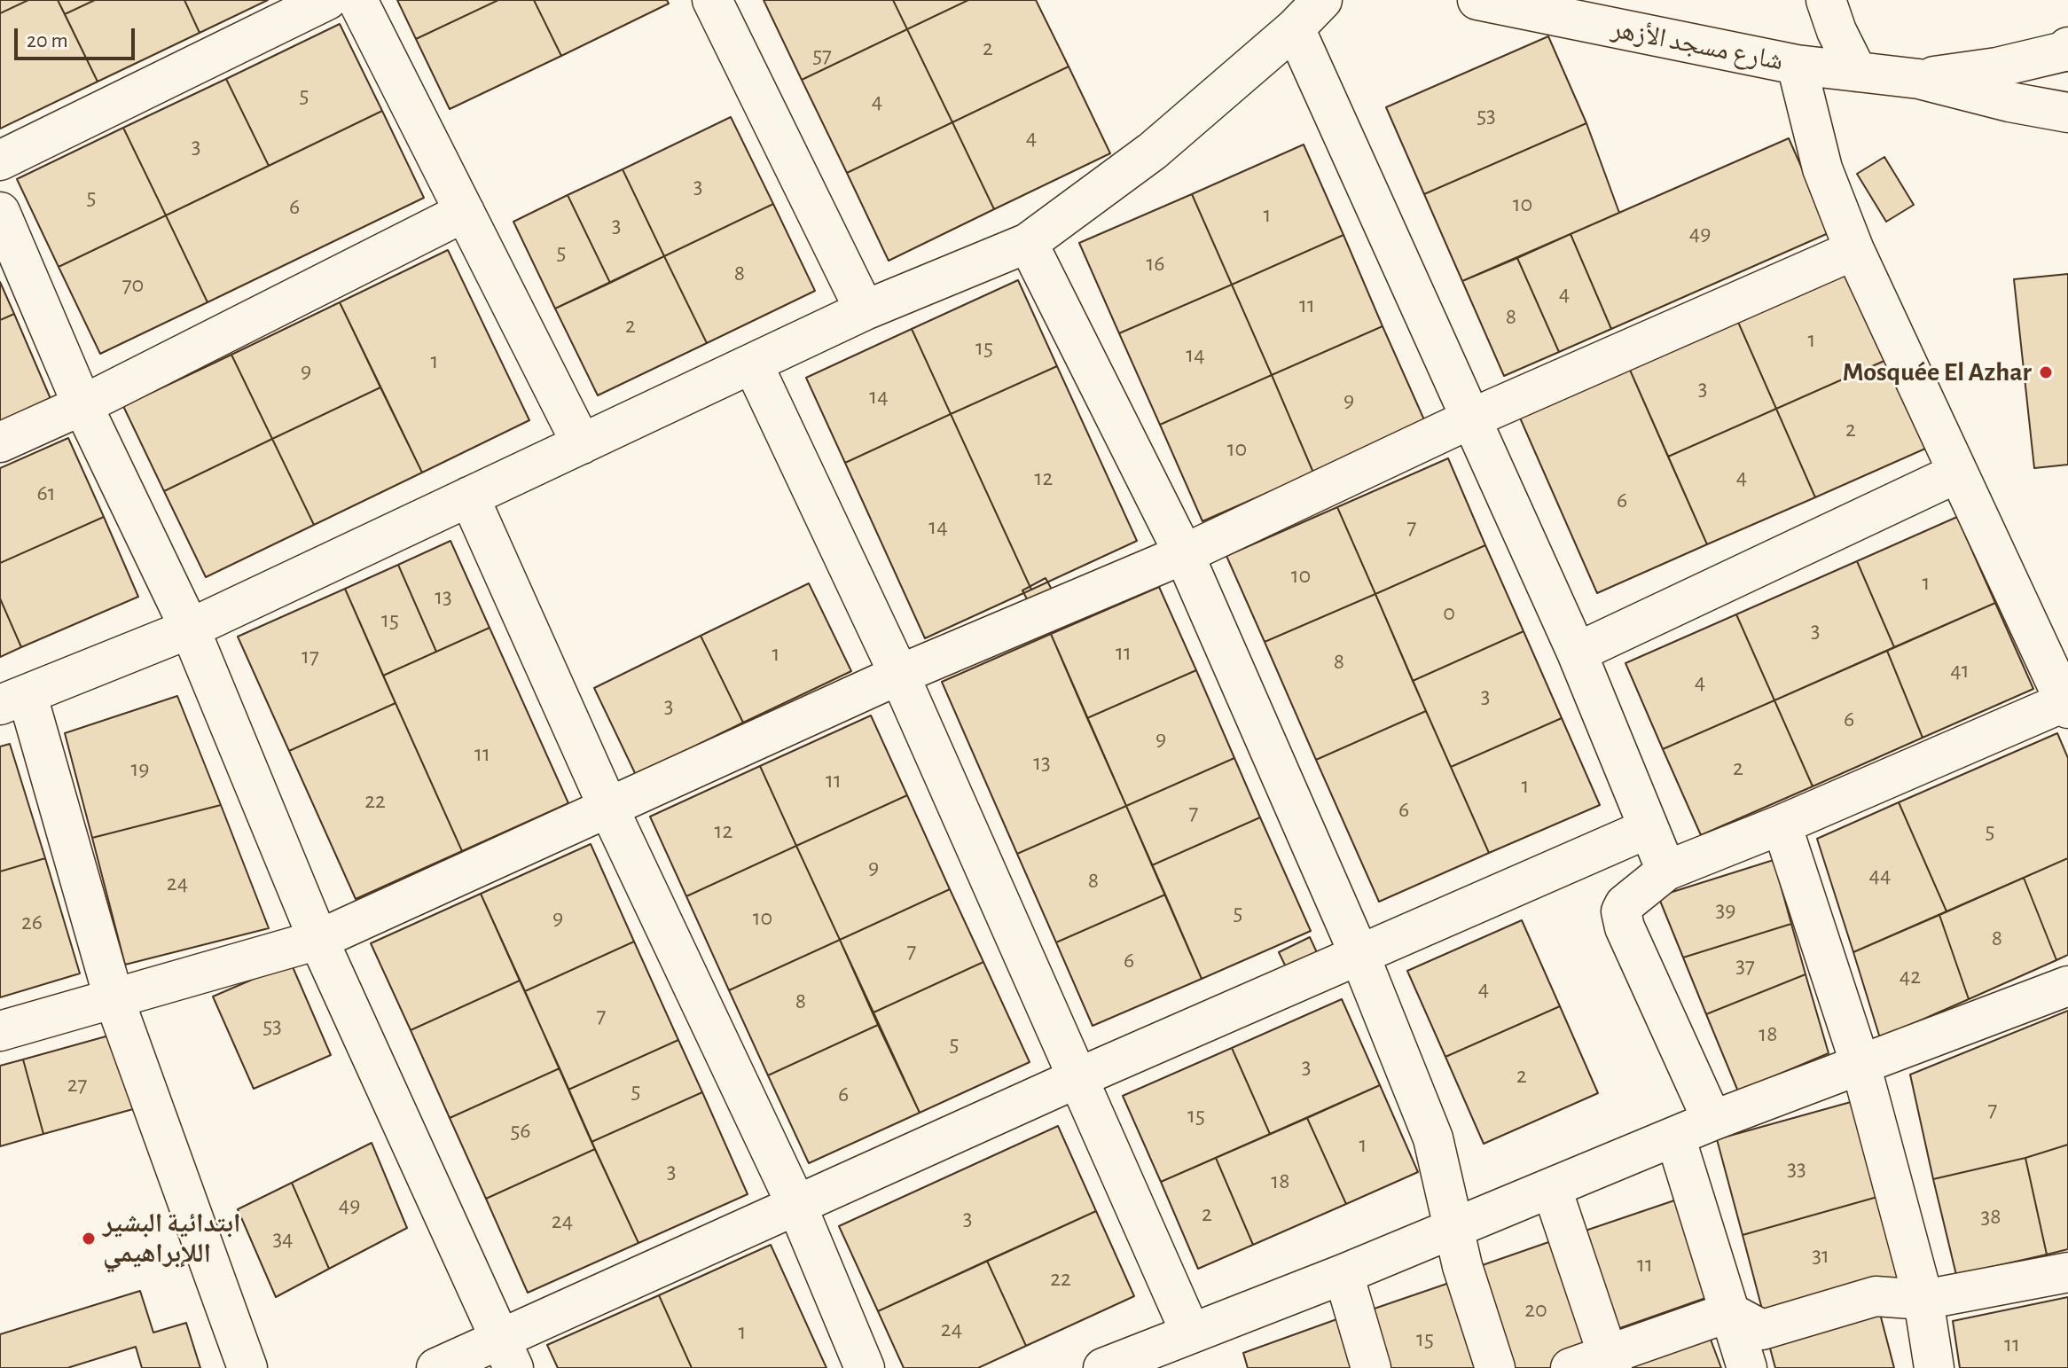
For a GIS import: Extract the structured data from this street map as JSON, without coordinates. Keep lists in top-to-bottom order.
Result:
{
  "streets": {
    "street": ["شارع مسجد الأزهر"]
  },
  "places": ["Mosquée El Azhar", "ابتدائية البشير اللإبراهيمي"],
  "house_numbers": [
    "2",
    "57",
    "5",
    "4",
    "53",
    "4",
    "3",
    "3",
    "5",
    "10",
    "6",
    "1",
    "3",
    "49",
    "5",
    "16",
    "8",
    "70",
    "4",
    "11",
    "8",
    "2",
    "1",
    "15",
    "14",
    "1",
    "9",
    "3",
    "14",
    "9",
    "2",
    "10",
    "4",
    "12",
    "61",
    "6",
    "14",
    "7",
    "10",
    "1",
    "13",
    "0",
    "15",
    "3",
    "11",
    "1",
    "17",
    "8",
    "41",
    "4",
    "3",
    "3",
    "6",
    "9",
    "11",
    "13",
    "2",
    "19",
    "11",
    "1",
    "22",
    "6",
    "7",
    "12",
    "5",
    "9",
    "44",
    "8",
    "24",
    "39",
    "5",
    "9",
    "10",
    "26",
    "8",
    "7",
    "6",
    "37",
    "42",
    "4",
    "8",
    "7",
    "53",
    "18",
    "5",
    "3",
    "2",
    "27",
    "5",
    "6",
    "7",
    "15",
    "56",
    "1",
    "33",
    "3",
    "18",
    "49",
    "2",
    "38",
    "3",
    "24",
    "34",
    "31",
    "11",
    "22",
    "20",
    "24",
    "1",
    "15",
    "11"
  ],
  "scale_bar": "20 m"
}
